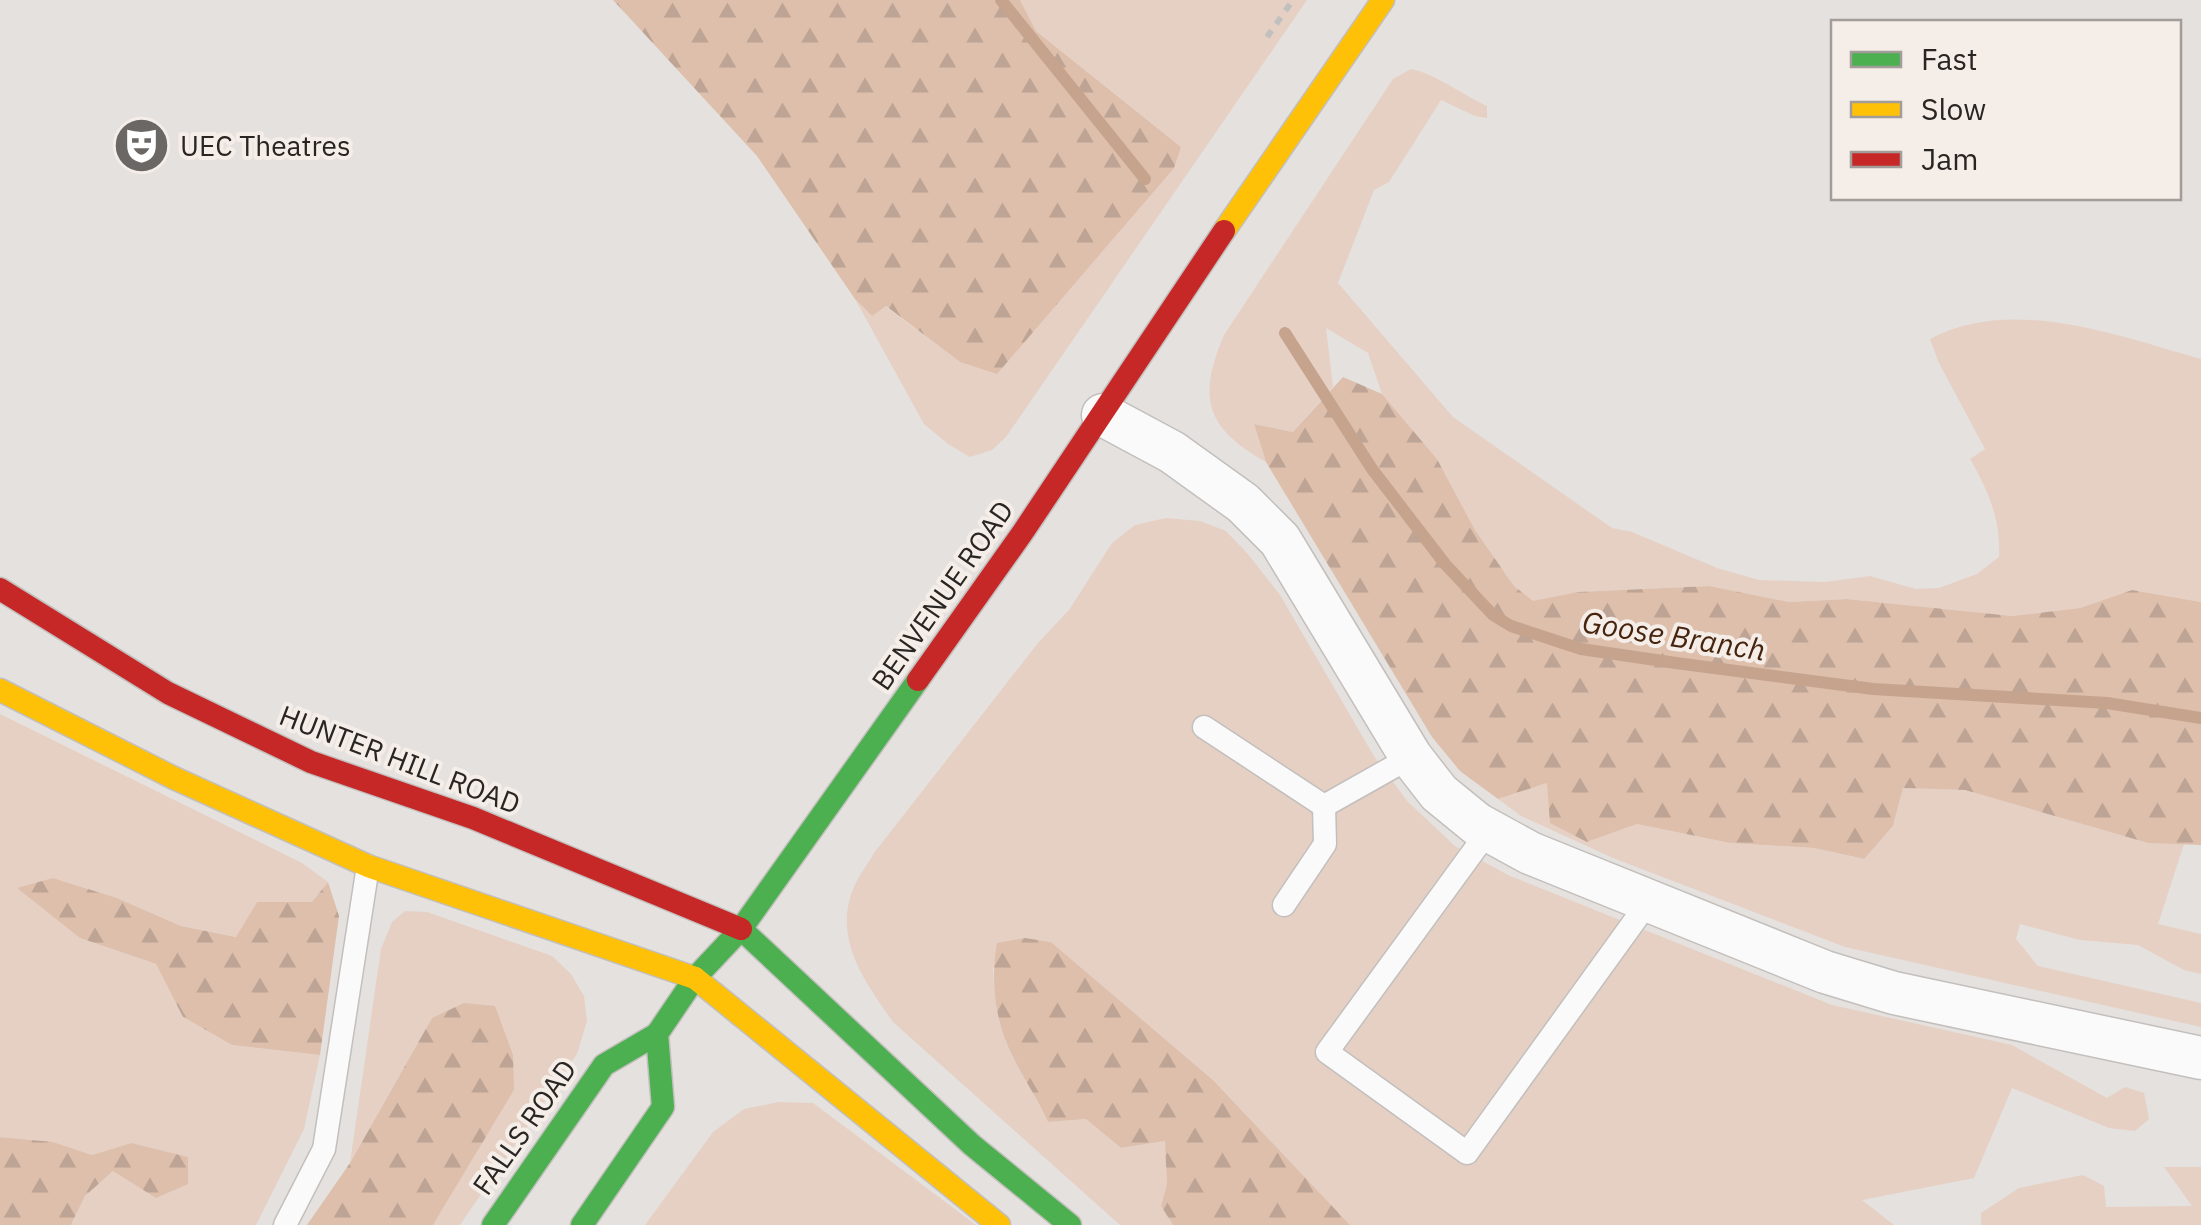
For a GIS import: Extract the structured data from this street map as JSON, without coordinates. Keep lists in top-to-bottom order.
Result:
{
  "streets": {
    "main road": ["BENVENUE ROAD", "HUNTER HILL ROAD", "FALLS ROAD"]
  },
  "crossings": [
    ["BENVENUE ROAD", "HUNTER HILL ROAD"],
    ["BENVENUE ROAD", "FALLS ROAD"]
  ],
  "water": ["Goose Branch"],
  "places": {
    "theatre": ["UEC Theatres"]
  },
  "legend": ["Fast", "Slow", "Jam"]
}
